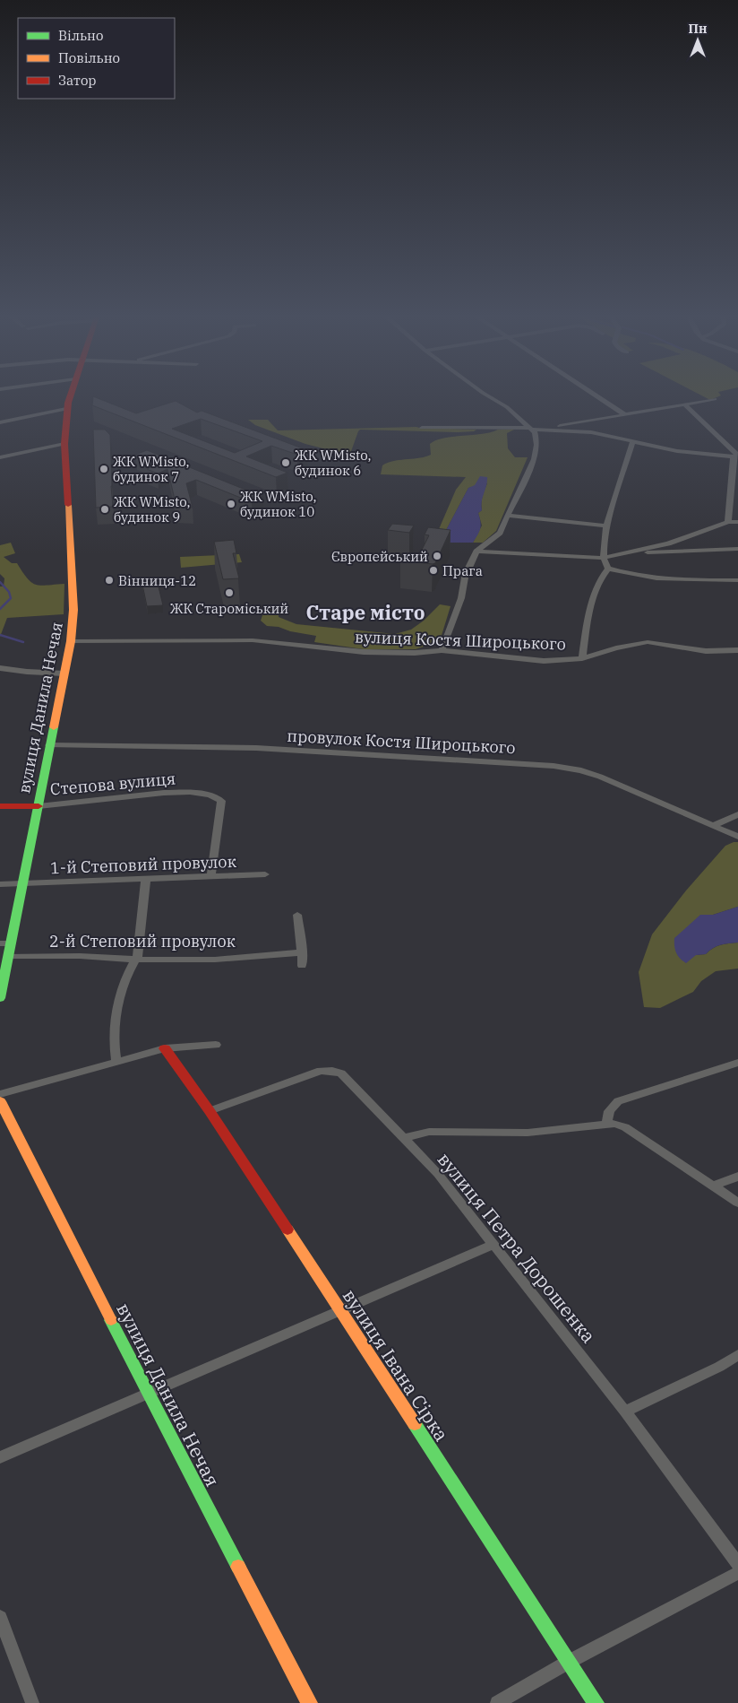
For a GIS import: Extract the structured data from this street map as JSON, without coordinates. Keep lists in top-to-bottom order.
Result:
{
  "streets": {
    "main road": ["вулиця Данила Нечая", "вулиця Івана Сірка"],
    "street": [
      "вулиця Костя Широцького",
      "провулок Костя Широцького",
      "Степова вулиця",
      "1-й Степовий провулок",
      "2-й Степовий провулок",
      "вулиця Петра Дорошенка"
    ]
  },
  "crossings": [
    ["вулиця Костя Широцького", "вулиця Данила Нечая"],
    ["вулиця Данила Нечая", "провулок Костя Широцького"],
    ["вулиця Данила Нечая", "Степова вулиця"],
    ["вулиця Данила Нечая", "1-й Степовий провулок"],
    ["вулиця Данила Нечая", "2-й Степовий провулок"],
    ["Степова вулиця", "1-й Степовий провулок"],
    ["вулиця Петра Дорошенка", "вулиця Івана Сірка"]
  ],
  "districts": ["Старе місто"],
  "places": [
    "ЖК WMisto, будинок 6",
    "ЖК WMisto, будинок 7",
    "ЖК WMisto, будинок 10",
    "ЖК WMisto, будинок 9",
    "Європейський",
    "Прага",
    "Вінниця-12",
    "ЖК Староміський"
  ],
  "legend": ["Вільно", "Повільно", "Затор"],
  "north": "top"
}
